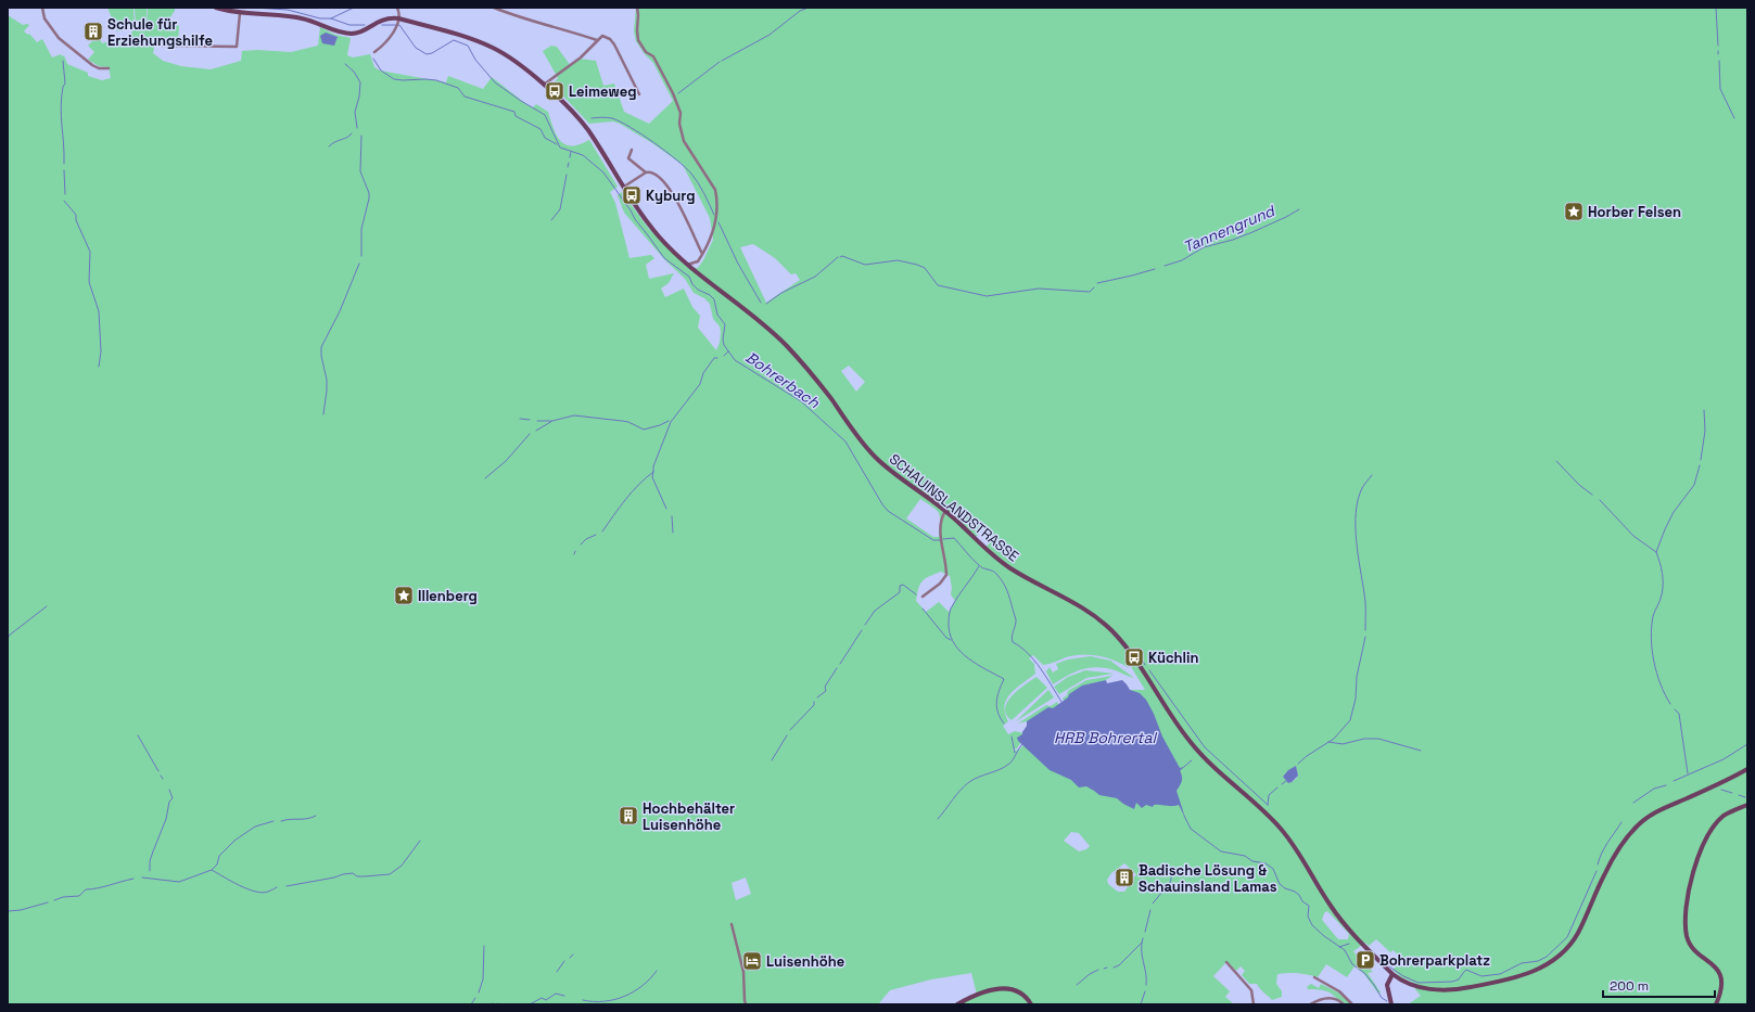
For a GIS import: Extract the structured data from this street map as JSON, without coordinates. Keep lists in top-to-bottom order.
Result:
{
  "streets": {
    "main road": ["SCHAUINSLANDSTRASSE"]
  },
  "water": ["Tannengrund", "Bohrerbach", "HRB Bohrertal"],
  "places": {
    "building": ["Schule für Erziehungshilfe", "Hochbehälter Luisenhöhe", "Badische Lösung & Schauinsland Lamas"],
    "bus stop": ["Leimeweg", "Kyburg", "Küchlin"],
    "place": ["Horber Felsen", "Illenberg"],
    "parking": ["Bohrerparkplatz"],
    "hotel": ["Luisenhöhe"]
  },
  "scale_bar": "200 m"
}
